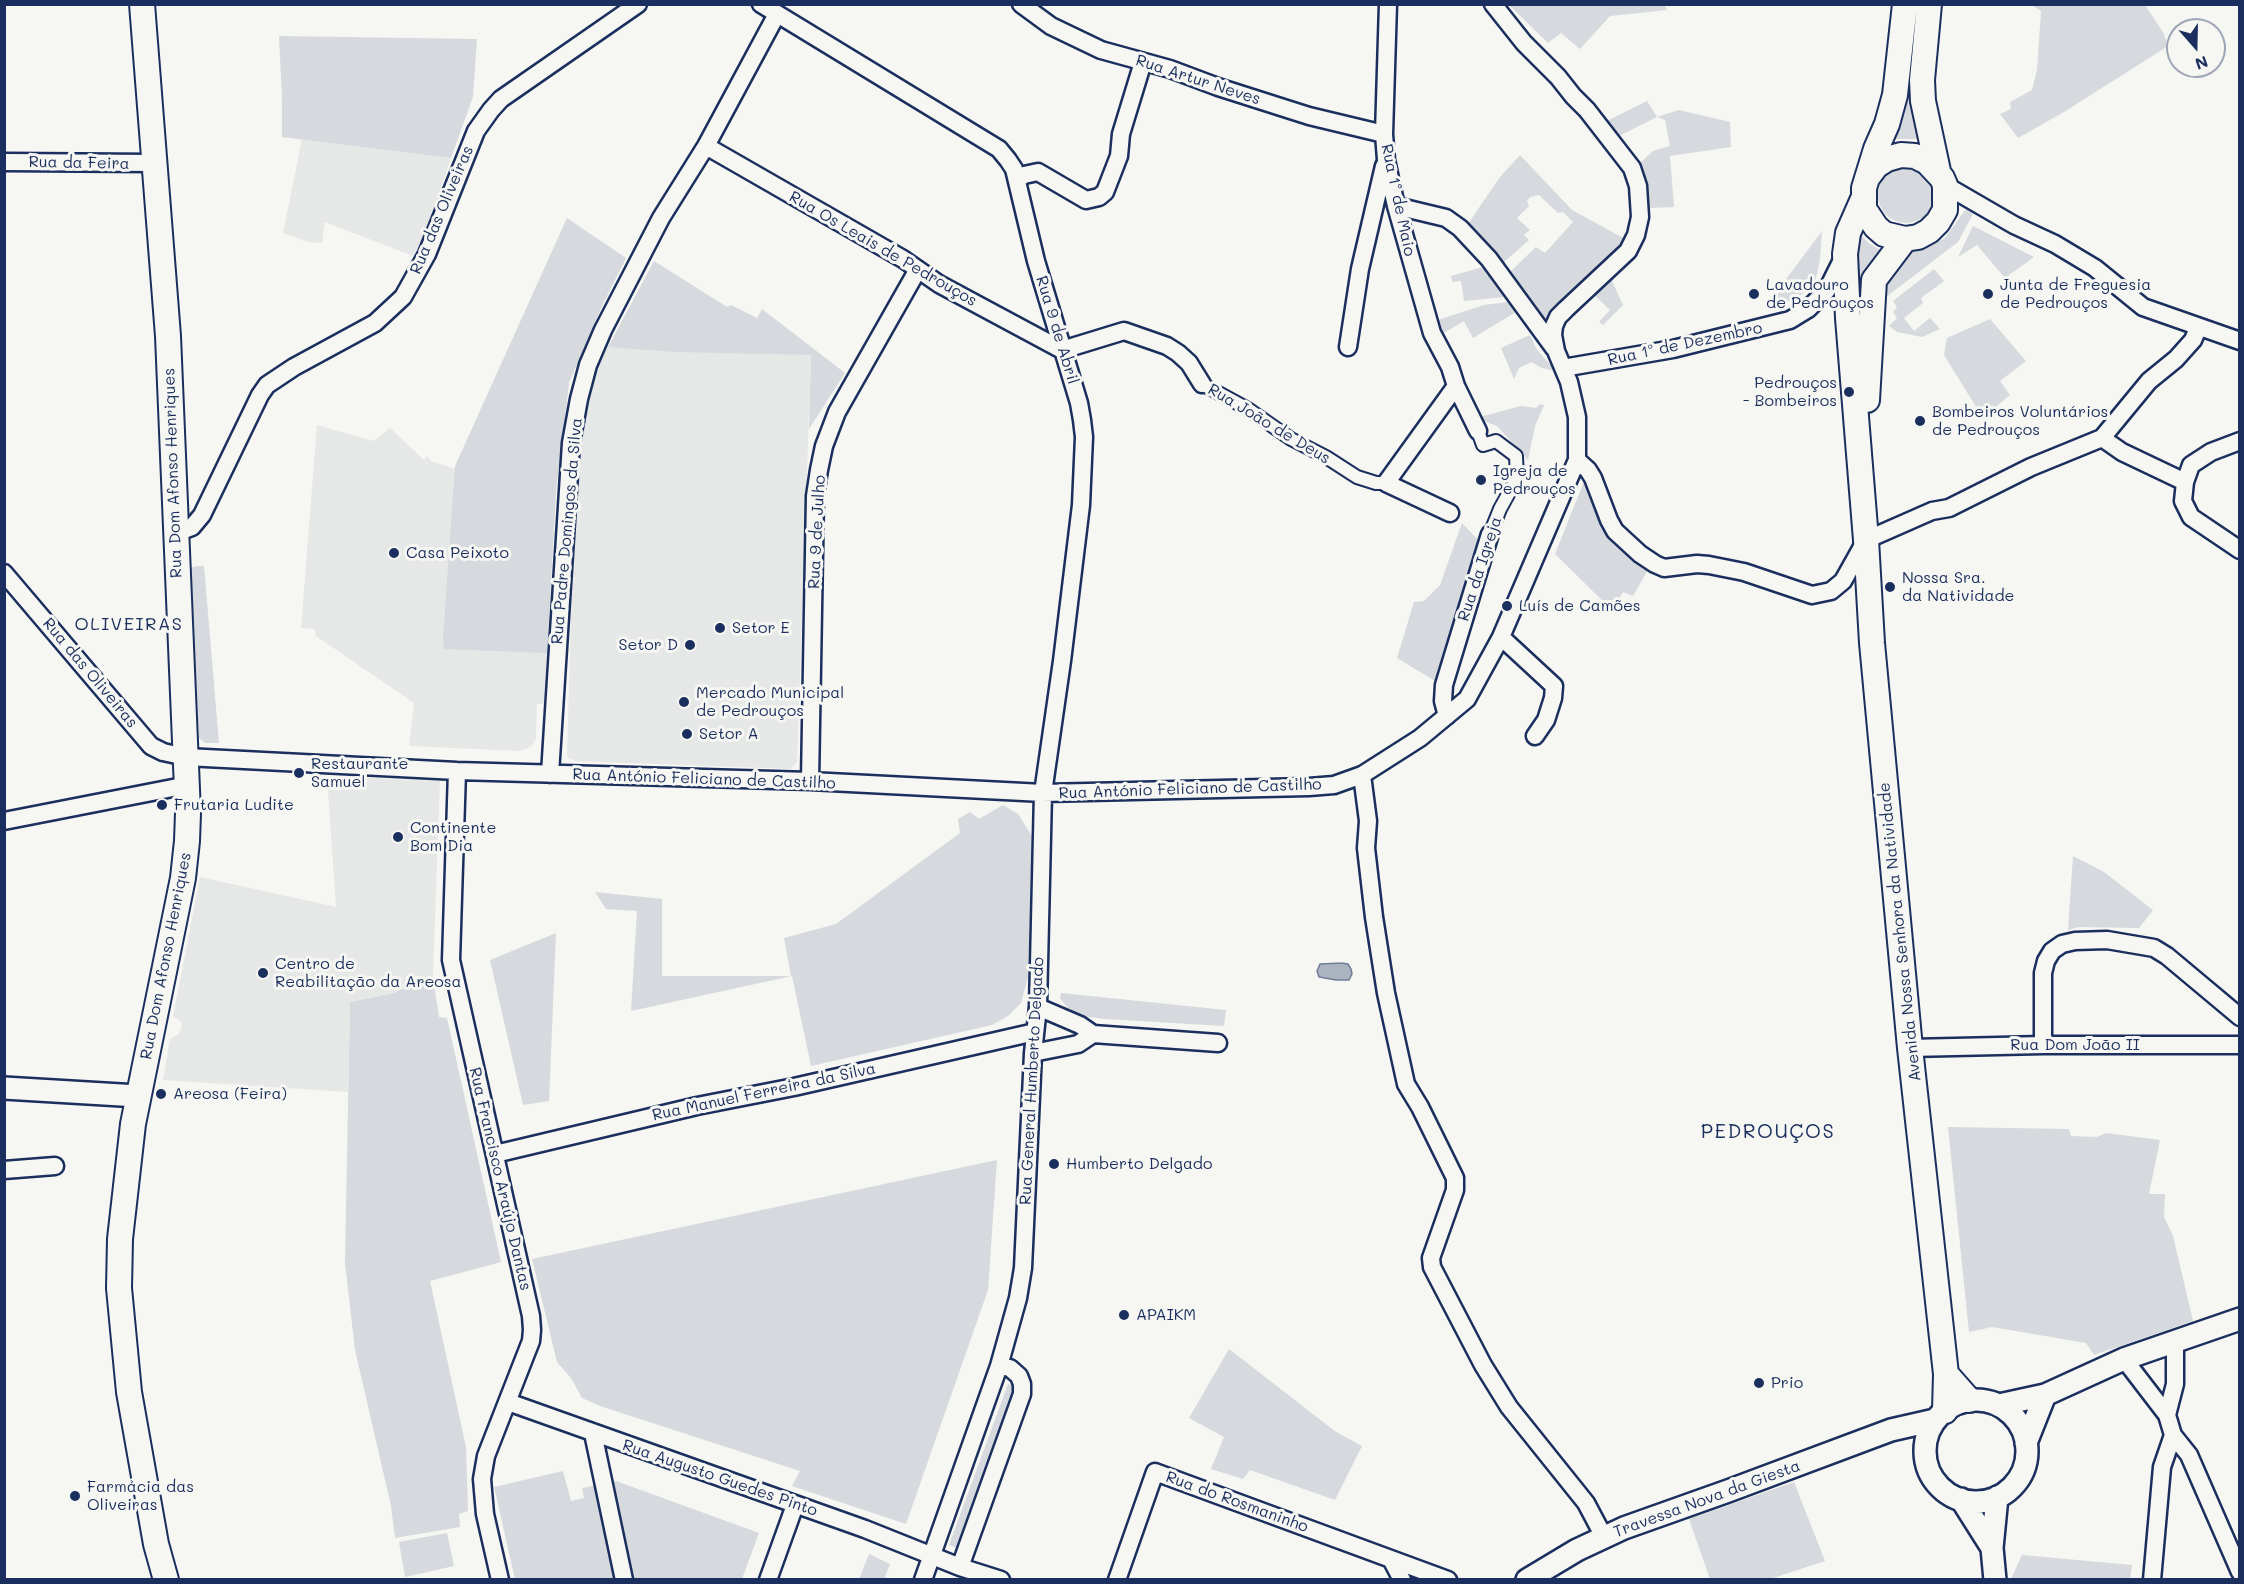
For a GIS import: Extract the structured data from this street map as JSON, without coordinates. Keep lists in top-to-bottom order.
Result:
{
  "streets": {
    "main road": ["Rua Dom Afonso Henriques", "Avenida Nossa Senhora da Natividade"],
    "street": [
      "Rua Artur Neves",
      "Rua da Feira",
      "Rua 1º de Maio",
      "Rua das Oliveiras",
      "Rua Os Leais de Pedrouços",
      "Rua 9 de Abril",
      "Rua 1º de Dezembro",
      "Rua João de Deus",
      "Rua Padre Domingos da Silva",
      "Rua 9 de Julho",
      "Rua da Igreja",
      "Rua António Feliciano de Castilho",
      "Rua Dom João II",
      "Rua General Humberto Delgado",
      "Rua Manuel Ferreira da Silva",
      "Rua Francisco Araújo Dantas",
      "Rua Augusto Guedes Pinto",
      "Travessa Nova da Giesta",
      "Rua do Rosmaninho"
    ]
  },
  "crossings": [
    ["Rua Artur Neves", "Rua 1º de Maio"],
    ["Rua da Feira", "Rua Dom Afonso Henriques"],
    ["Rua 1º de Maio", "Rua da Igreja"],
    ["Rua das Oliveiras", "Rua Dom Afonso Henriques"],
    ["Rua das Oliveiras", "Rua António Feliciano de Castilho"],
    ["Rua Os Leais de Pedrouços", "Rua 9 de Abril"],
    ["Rua Os Leais de Pedrouços", "Rua João de Deus"],
    ["Rua Os Leais de Pedrouços", "Rua Padre Domingos da Silva"],
    ["Rua Os Leais de Pedrouços", "Rua 9 de Julho"],
    ["Rua 9 de Abril", "Rua João de Deus"],
    ["Rua 9 de Abril", "Rua Padre Domingos da Silva"],
    ["Rua 9 de Abril", "Rua António Feliciano de Castilho"],
    ["Rua 9 de Abril", "Rua General Humberto Delgado"],
    ["Rua 1º de Dezembro", "Rua António Feliciano de Castilho"],
    ["Rua 1º de Dezembro", "Avenida Nossa Senhora da Natividade"],
    ["Rua Dom Afonso Henriques", "Rua António Feliciano de Castilho"],
    ["Rua Padre Domingos da Silva", "Rua António Feliciano de Castilho"],
    ["Rua 9 de Julho", "Rua António Feliciano de Castilho"],
    ["Rua da Igreja", "Rua António Feliciano de Castilho"],
    ["Rua António Feliciano de Castilho", "Rua General Humberto Delgado"],
    ["Rua António Feliciano de Castilho", "Rua Francisco Araújo Dantas"],
    ["Avenida Nossa Senhora da Natividade", "Rua Dom João II"],
    ["Avenida Nossa Senhora da Natividade", "Travessa Nova da Giesta"],
    ["Rua General Humberto Delgado", "Rua Manuel Ferreira da Silva"],
    ["Rua General Humberto Delgado", "Rua Augusto Guedes Pinto"],
    ["Rua Manuel Ferreira da Silva", "Rua Francisco Araújo Dantas"],
    ["Rua Francisco Araújo Dantas", "Rua Augusto Guedes Pinto"]
  ],
  "districts": ["OLIVEIRAS", "PEDROUÇOS"],
  "places": [
    "Lavadouro de Pedrouços",
    "Junta de Freguesia de Pedrouços",
    "Pedrouços - Bombeiros",
    "Bombeiros Voluntários de Pedrouços",
    "Igreja de Pedrouços",
    "Casa Peixoto",
    "Nossa Sra. da Natividade",
    "Luís de Camões",
    "Setor E",
    "Setor D",
    "Mercado Municipal de Pedrouços",
    "Setor A",
    "Restaurante Samuel",
    "Frutaria Ludite",
    "Continente Bom Dia",
    "Centro de Reabilitação da Areosa",
    "Areosa (Feira)",
    "Humberto Delgado",
    "APAIKM",
    "Prio",
    "Farmácia das Oliveiras"
  ],
  "north": "bottom"
}
